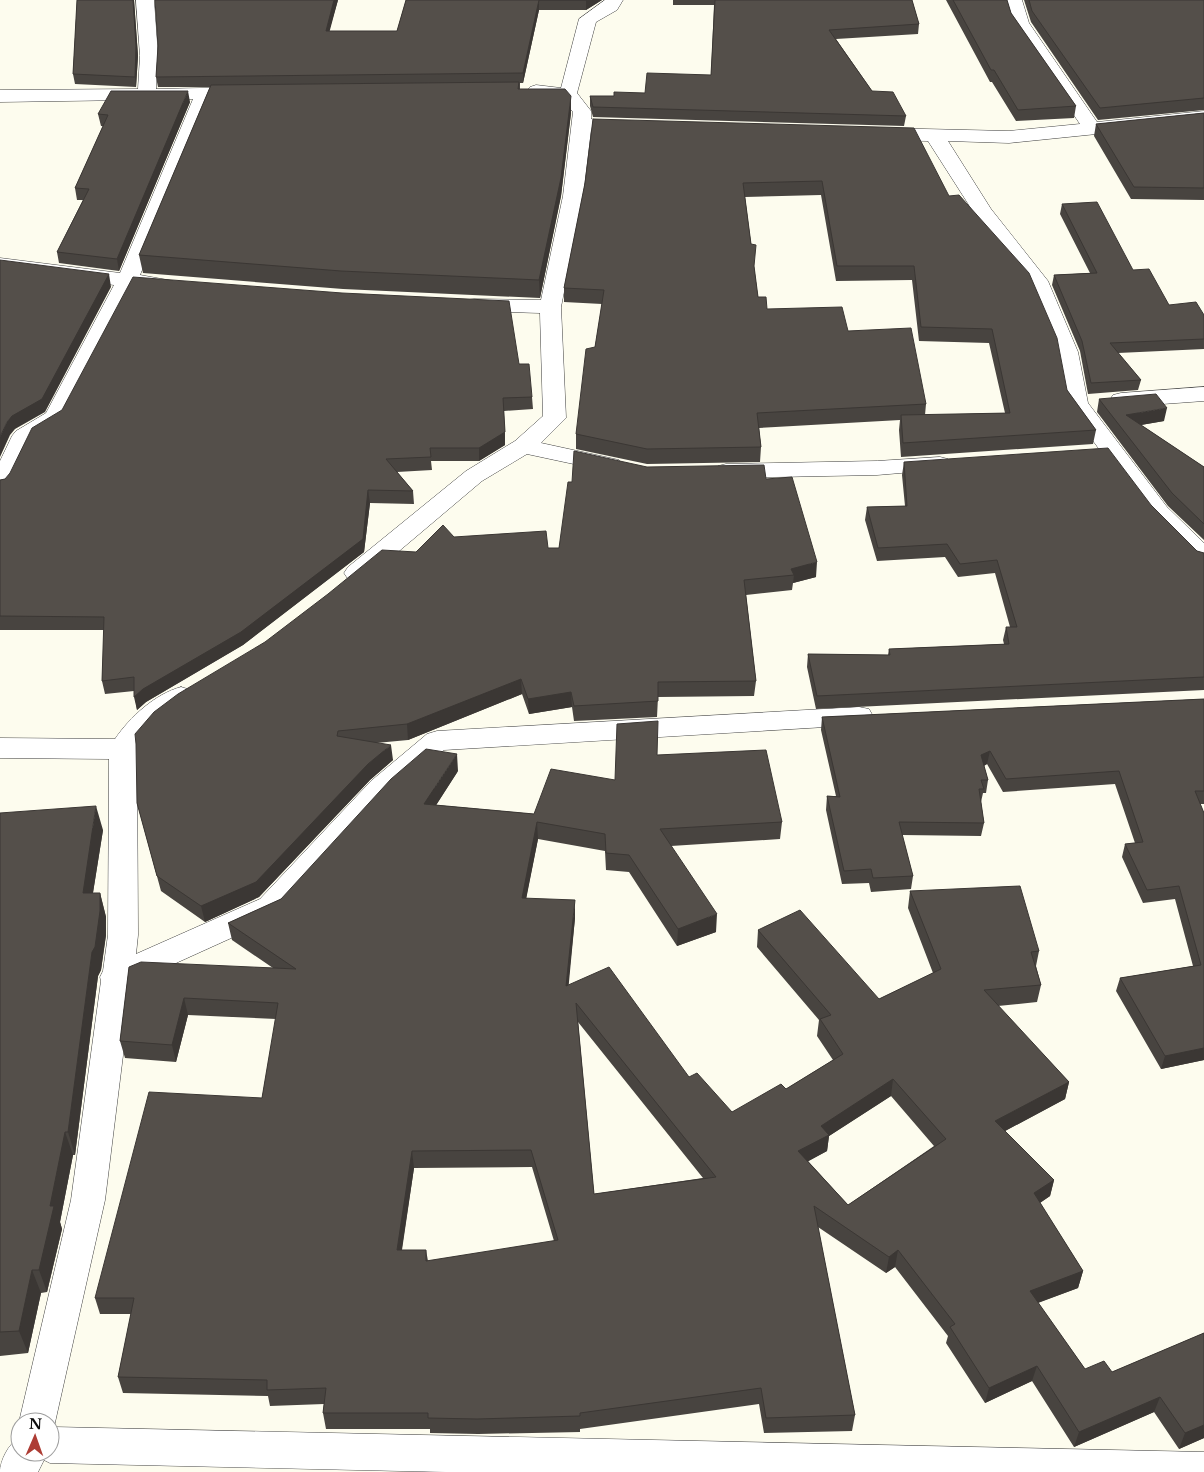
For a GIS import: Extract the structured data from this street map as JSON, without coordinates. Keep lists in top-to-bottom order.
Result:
{
  "north": "top"
}
